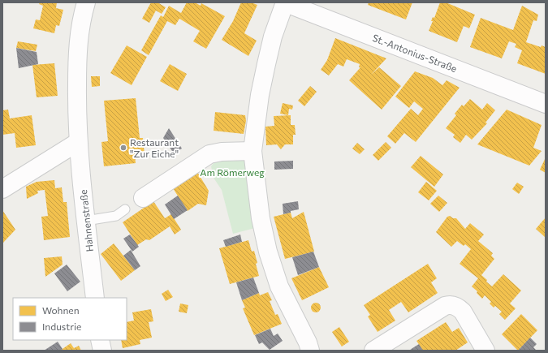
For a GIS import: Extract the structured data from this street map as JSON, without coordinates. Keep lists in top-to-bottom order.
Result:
{
  "streets": {
    "street": ["St.-Antonius-Straße", "Hahnenstraße"]
  },
  "parks": ["Am Römerweg"],
  "places": ["Restaurant \"Zur Eiche\""],
  "legend": ["Wohnen", "Industrie"]
}
